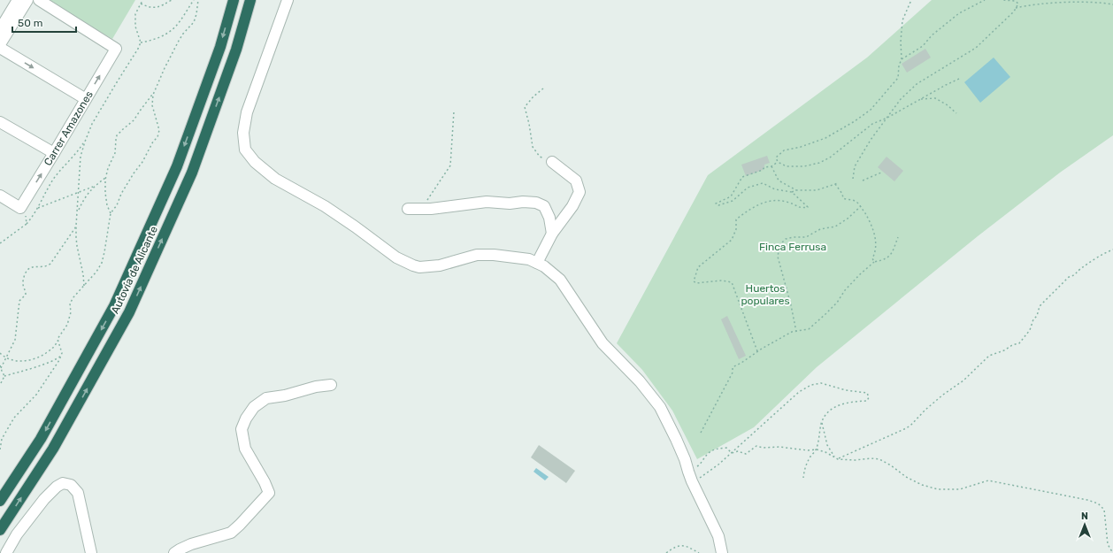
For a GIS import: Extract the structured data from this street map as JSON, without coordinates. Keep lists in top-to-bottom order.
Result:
{
  "streets": {
    "highway": ["Autovía de Alicante"],
    "street": ["Carrer Amazones"]
  },
  "parks": ["Finca Ferrusa", "Huertos populares"],
  "scale_bar": "50 m",
  "north": "top"
}
